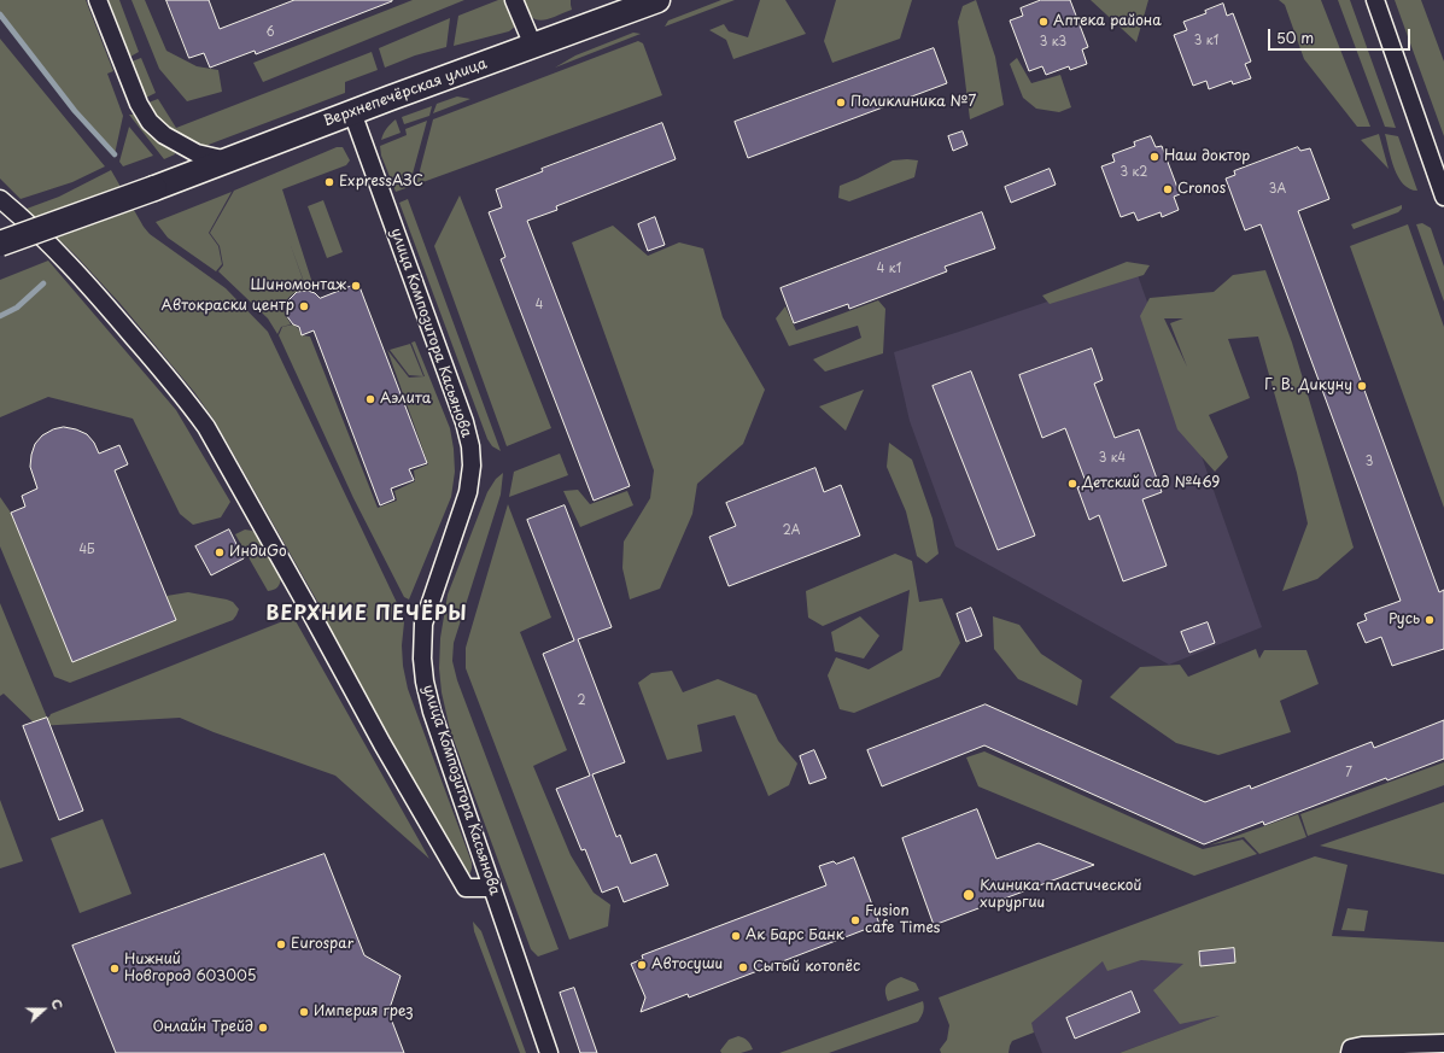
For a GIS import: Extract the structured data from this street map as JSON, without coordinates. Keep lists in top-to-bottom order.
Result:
{
  "streets": {
    "street": ["Верхнепечёрская улица", "улица Композитора Касьянова"]
  },
  "crossings": [
    ["Верхнепечёрская улица", "улица Композитора Касьянова"]
  ],
  "districts": ["ВЕРХНИЕ ПЕЧЁРЫ"],
  "places": [
    "Аптека района",
    "Поликлиника №7",
    "Наш доктор",
    "ExpressАЗС",
    "Cronos",
    "Шиномонтаж",
    "Автокраски центр",
    "Г. В. Дикуну",
    "Аэлита",
    "Детский сад №469",
    "ИндиGo",
    "Русь",
    "Клиника пластической хирургии",
    "Fusion cafe Times",
    "Ак Барс Банк",
    "Eurospar",
    "Автосуши",
    "Сытый котопёс",
    "Нижний Новгород 603005",
    "Империя грез",
    "Онлайн Трейд"
  ],
  "house_numbers": [
    "6",
    "3 к1",
    "3 к3",
    "3 к2",
    "3А",
    "4 к1",
    "4",
    "3 к4",
    "3",
    "2А",
    "4Б",
    "2",
    "7"
  ],
  "scale_bar": "50 m",
  "north": "right"
}
